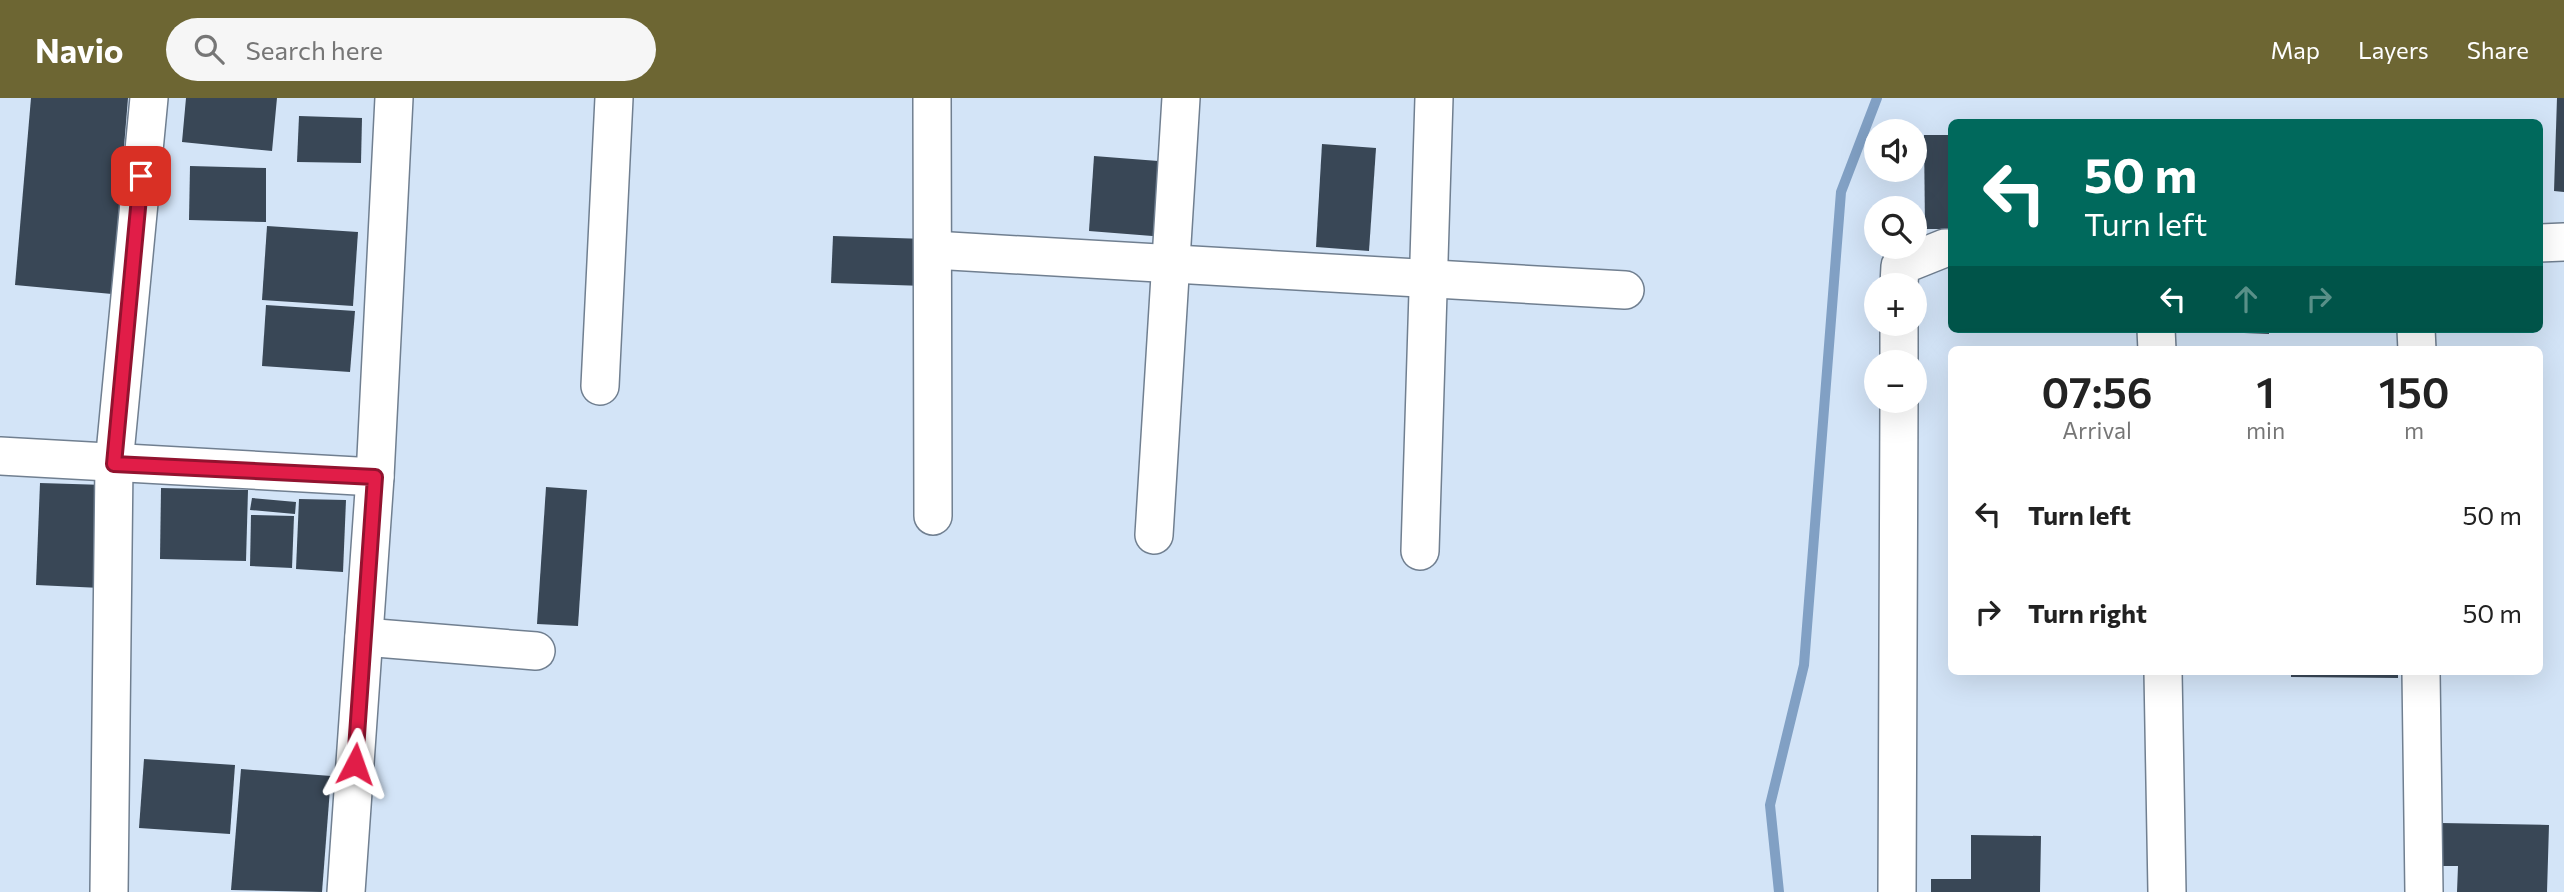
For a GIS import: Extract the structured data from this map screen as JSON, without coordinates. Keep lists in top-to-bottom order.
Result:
{
  "page": {
    "header": "Navio",
    "search": "Search here",
    "nav": ["Map", "Layers", "Share"],
    "map_buttons": ["+", "−"],
    "turn": ["50 m", "Turn left"],
    "eta": [
      "07:56",
      "Arrival",
      "1",
      "min",
      "150",
      "m"
    ],
    "list": [
      {
        "name": "Turn left",
        "value": "50 m"
      },
      {
        "name": "Turn right",
        "value": "50 m"
      }
    ]
  }
}
